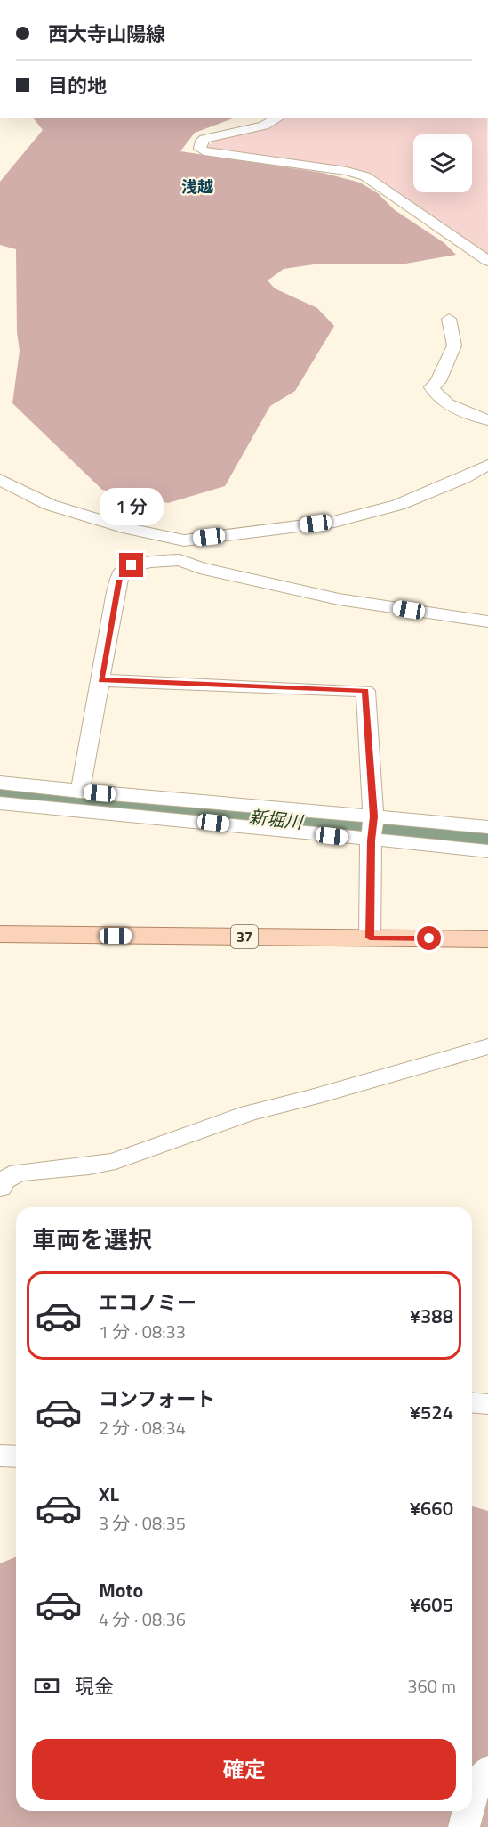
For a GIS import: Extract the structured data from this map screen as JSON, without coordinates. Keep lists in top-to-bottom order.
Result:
{
  "streets": {
    "main road": ["37"]
  },
  "districts": ["浅越"],
  "water": ["新堀川"],
  "page": {
    "banner": ["西大寺山陽線", "目的地"],
    "bubble": "1 分",
    "heading": "車両を選択",
    "list": [
      {
        "name": "エコノミー",
        "note": "1 分 · 08:33",
        "value": "¥388"
      },
      {
        "name": "コンフォート",
        "note": "2 分 · 08:34",
        "value": "¥524"
      },
      {
        "name": "XL",
        "note": "3 分 · 08:35",
        "value": "¥660"
      },
      {
        "name": "Moto",
        "note": "4 分 · 08:36",
        "value": "¥605"
      }
    ],
    "pay": ["現金", "360 m"],
    "buttons": "確定"
  }
}
